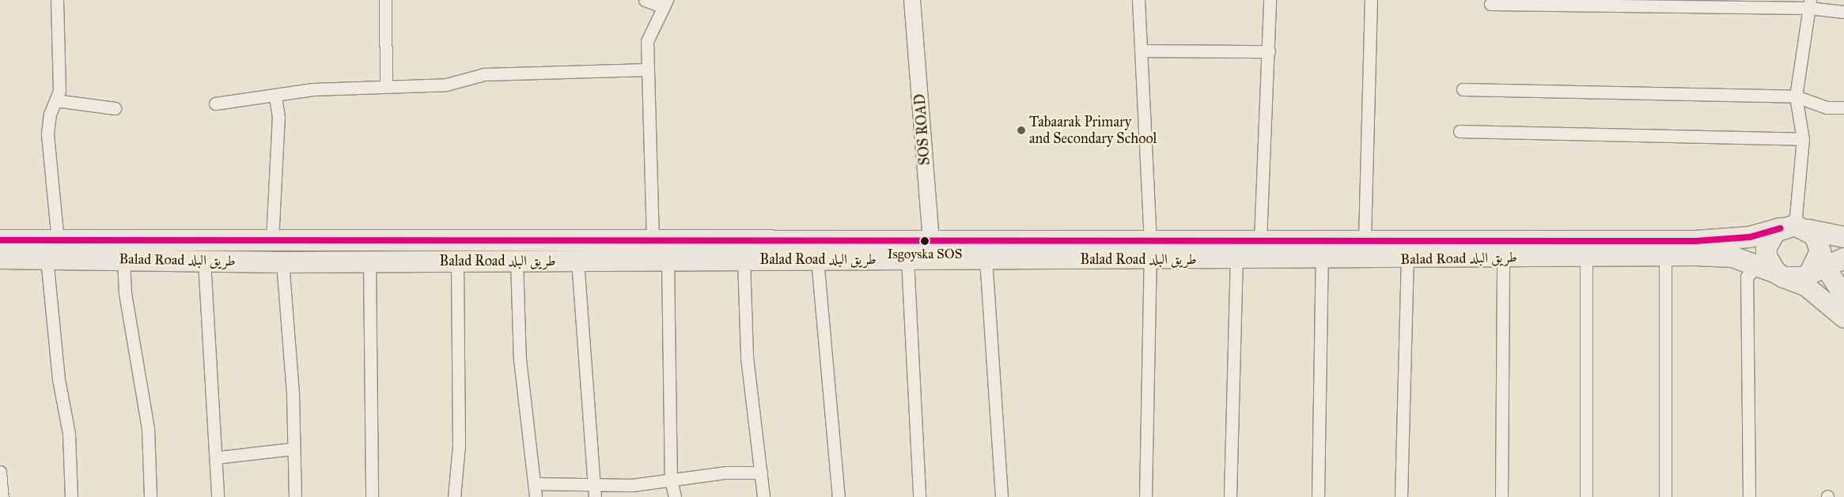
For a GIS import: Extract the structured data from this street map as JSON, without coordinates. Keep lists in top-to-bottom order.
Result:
{
  "streets": {
    "highway": ["Balad Road طريق البلد"],
    "street": ["SOS ROAD"]
  },
  "crossings": [
    ["SOS ROAD", "Balad Road طريق البلد"]
  ],
  "places": ["Tabaarak Primary and Secondary School", "Isgoyska SOS"]
}
